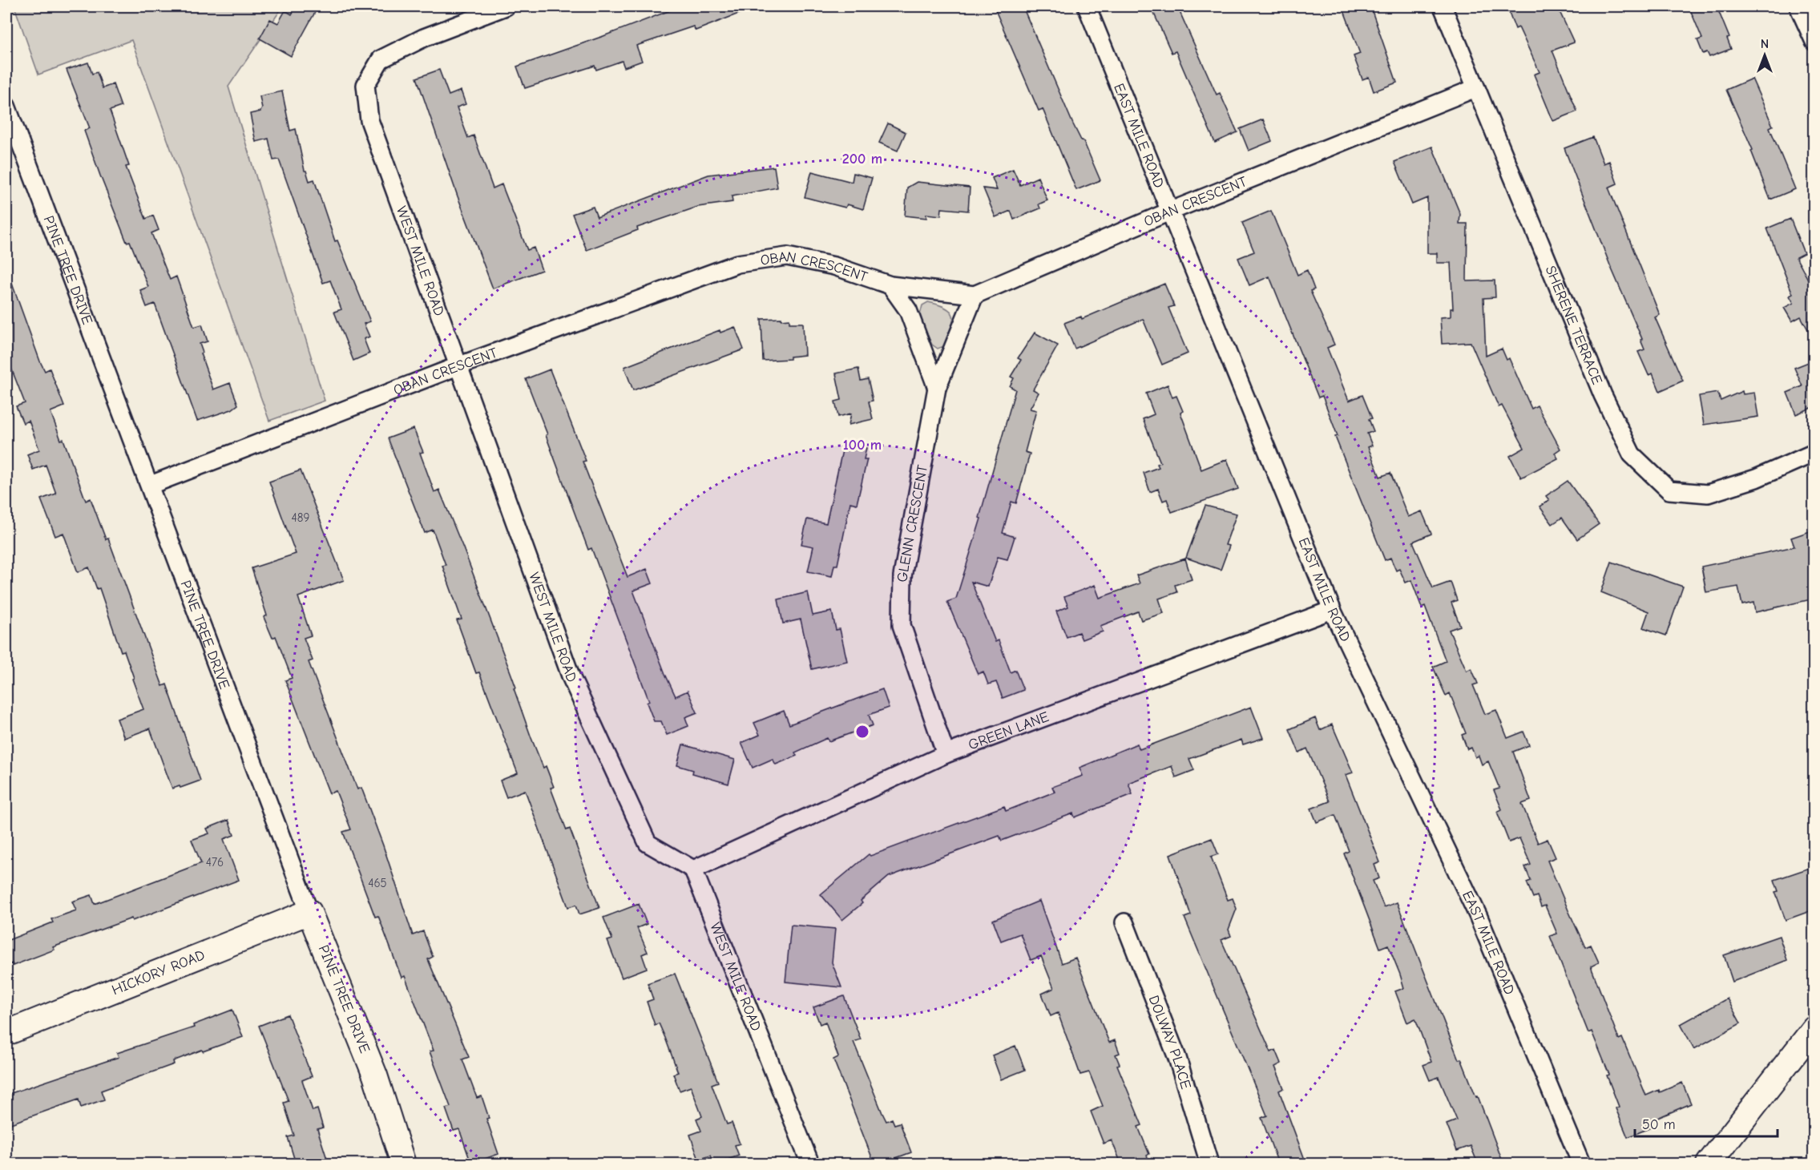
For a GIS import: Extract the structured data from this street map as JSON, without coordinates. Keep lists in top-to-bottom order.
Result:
{
  "streets": {
    "street": [
      "EAST MILE ROAD",
      "OBAN CRESCENT",
      "WEST MILE ROAD",
      "PINE TREE DRIVE",
      "SHERENE TERRACE",
      "GLENN CRESCENT",
      "GREEN LANE",
      "HICKORY ROAD",
      "DOLWAY PLACE"
    ]
  },
  "crossings": [
    ["EAST MILE ROAD", "OBAN CRESCENT"],
    ["EAST MILE ROAD", "GREEN LANE"],
    ["OBAN CRESCENT", "WEST MILE ROAD"],
    ["OBAN CRESCENT", "PINE TREE DRIVE"],
    ["OBAN CRESCENT", "SHERENE TERRACE"],
    ["OBAN CRESCENT", "GLENN CRESCENT"],
    ["WEST MILE ROAD", "GREEN LANE"],
    ["PINE TREE DRIVE", "HICKORY ROAD"],
    ["GLENN CRESCENT", "GREEN LANE"]
  ],
  "house_numbers": ["489", "476", "465"],
  "scale_bar": "50 m",
  "north": "top",
  "rings": ["200 m", "100 m"]
}
